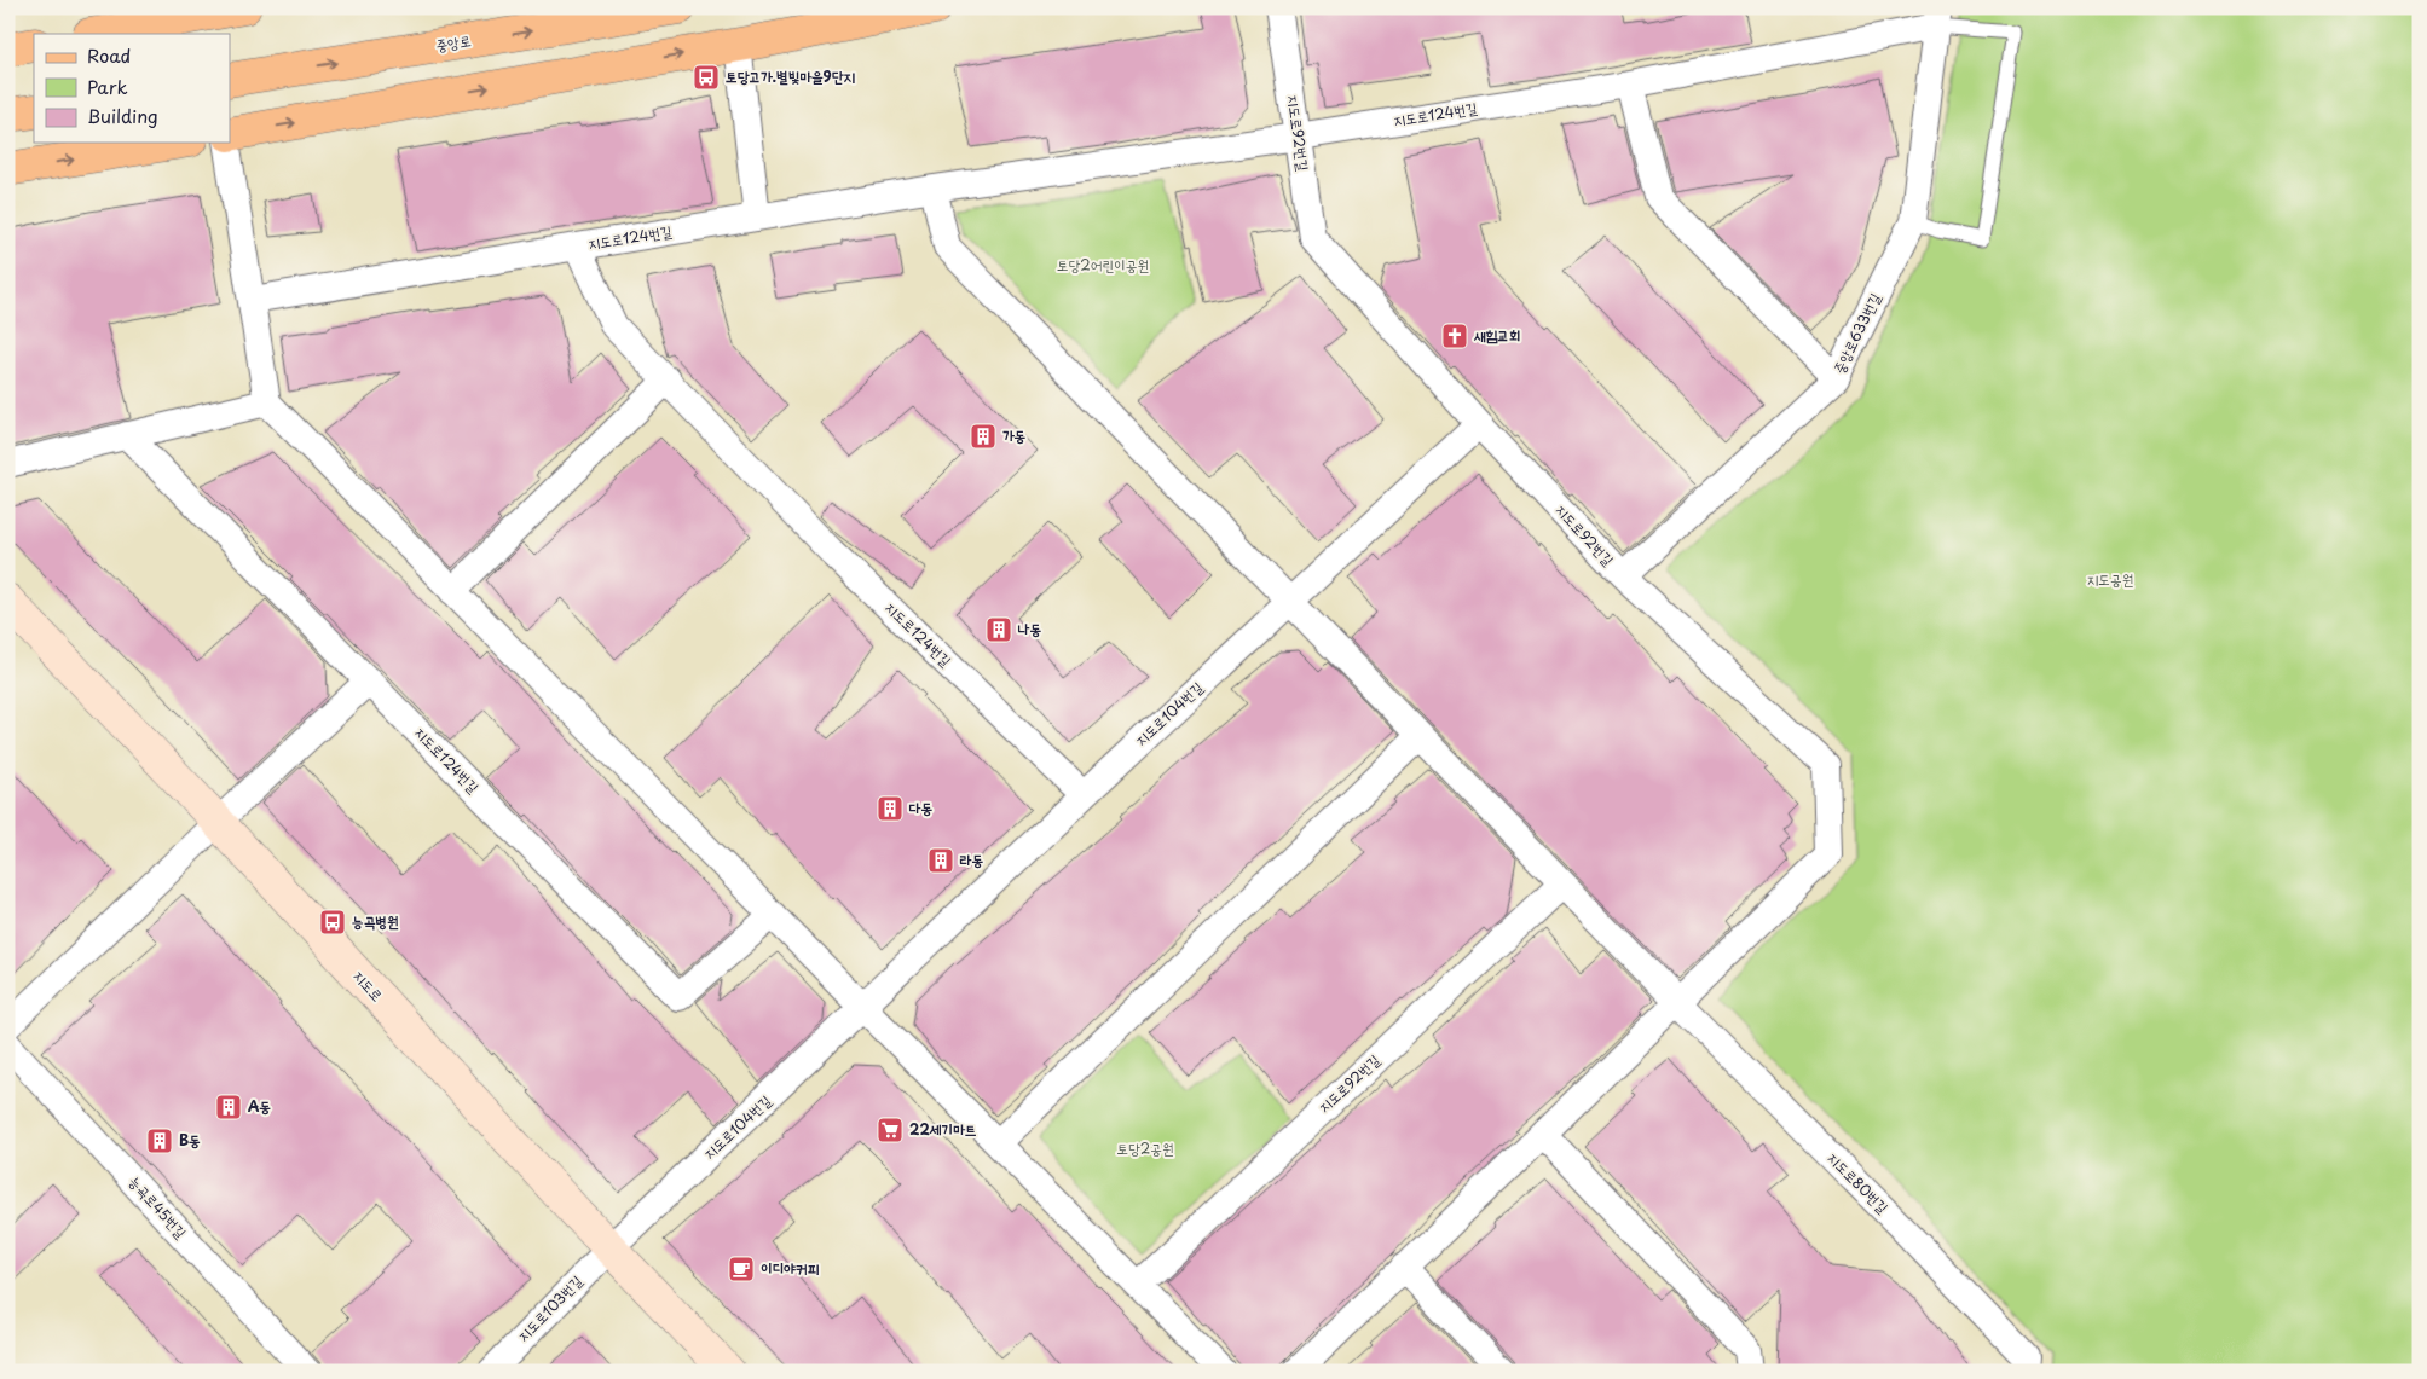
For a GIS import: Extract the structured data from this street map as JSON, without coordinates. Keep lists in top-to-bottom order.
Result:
{
  "streets": {
    "main road": ["중앙로", "지도로"],
    "street": [
      "지도로124번길",
      "지도로92번길",
      "중앙로633번길",
      "지도로104번길",
      "지도로80번길",
      "능곡로45번길",
      "지도로103번길"
    ]
  },
  "crossings": [
    ["지도로124번길", "지도로92번길"],
    ["지도로124번길", "중앙로633번길"],
    ["지도로124번길", "지도로104번길"],
    ["지도로92번길", "중앙로633번길"],
    ["지도로92번길", "지도로104번길"],
    ["지도로92번길", "지도로80번길"],
    ["지도로104번길", "지도로"],
    ["지도로104번길", "지도로103번길"],
    ["지도로", "지도로103번길"]
  ],
  "parks": ["토당2어린이공원", "지도공원", "토당2공원"],
  "places": {
    "bus stop": ["토당고가.별빛마을9단지", "능곡병원"],
    "church": ["새힘교회"],
    "building": [
      "가동",
      "나동",
      "다동",
      "라동",
      "A동",
      "B동"
    ],
    "supermarket": ["22세기마트"],
    "cafe": ["이디야커피"]
  },
  "legend": ["Road", "Park", "Building"]
}
